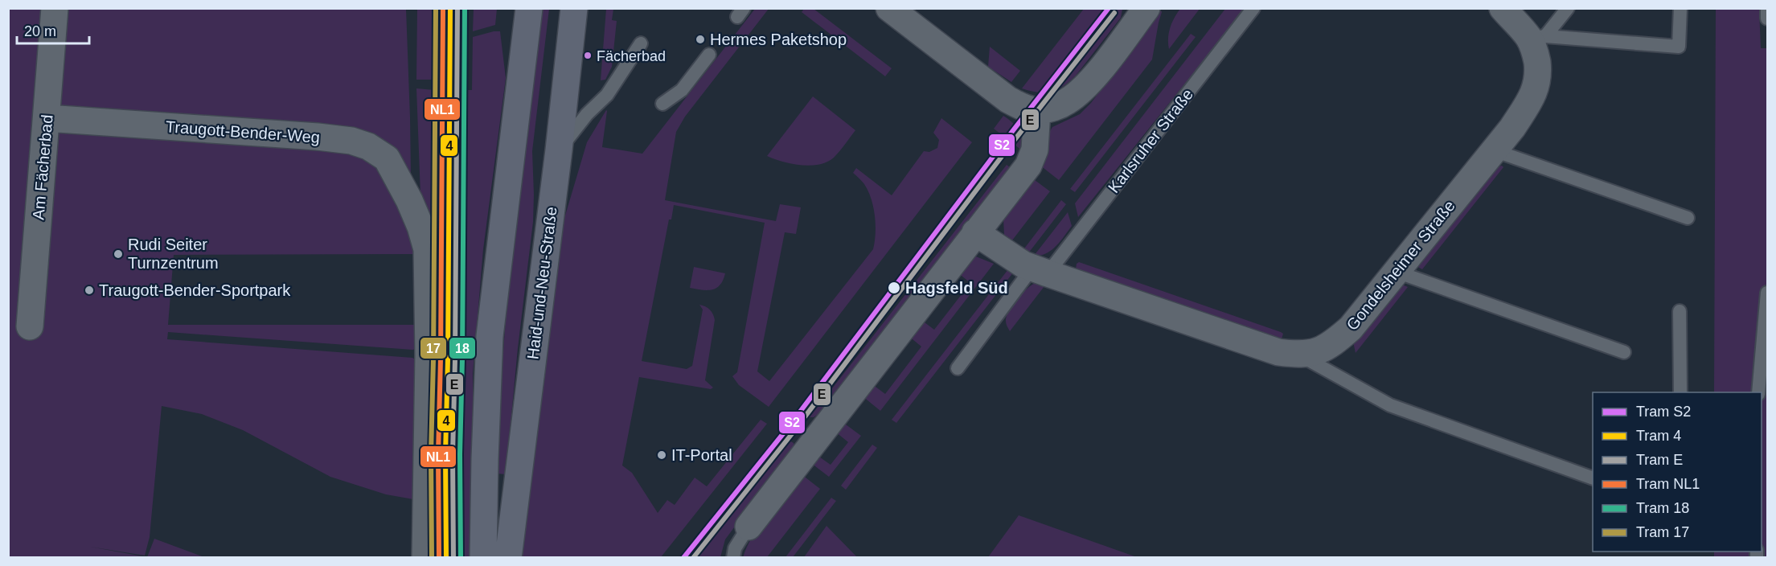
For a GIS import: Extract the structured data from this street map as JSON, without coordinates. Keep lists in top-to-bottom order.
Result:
{
  "streets": {
    "main road": ["Haid-und-Neu-Straße"],
    "street": ["Traugott-Bender-Weg", "Am Fächerbad", "Gondelsheimer Straße"],
    "lane": ["Karlsruher Straße"]
  },
  "crossings": [
    ["Traugott-Bender-Weg", "Am Fächerbad"],
    ["Karlsruher Straße", "Gondelsheimer Straße"]
  ],
  "places": [
    "Hermes Paketshop",
    "Fächerbad",
    "Rudi Seiter Turnzentrum",
    "Hagsfeld Süd",
    "Traugott-Bender-Sportpark",
    "IT-Portal"
  ],
  "lines": [
    "tram line S2",
    "tram line 4",
    "tram line E",
    "tram line NL1",
    "tram line 18",
    "tram line 17"
  ],
  "legend": [
    "Tram S2",
    "Tram 4",
    "Tram E",
    "Tram NL1",
    "Tram 18",
    "Tram 17"
  ],
  "scale_bar": "20 m"
}
